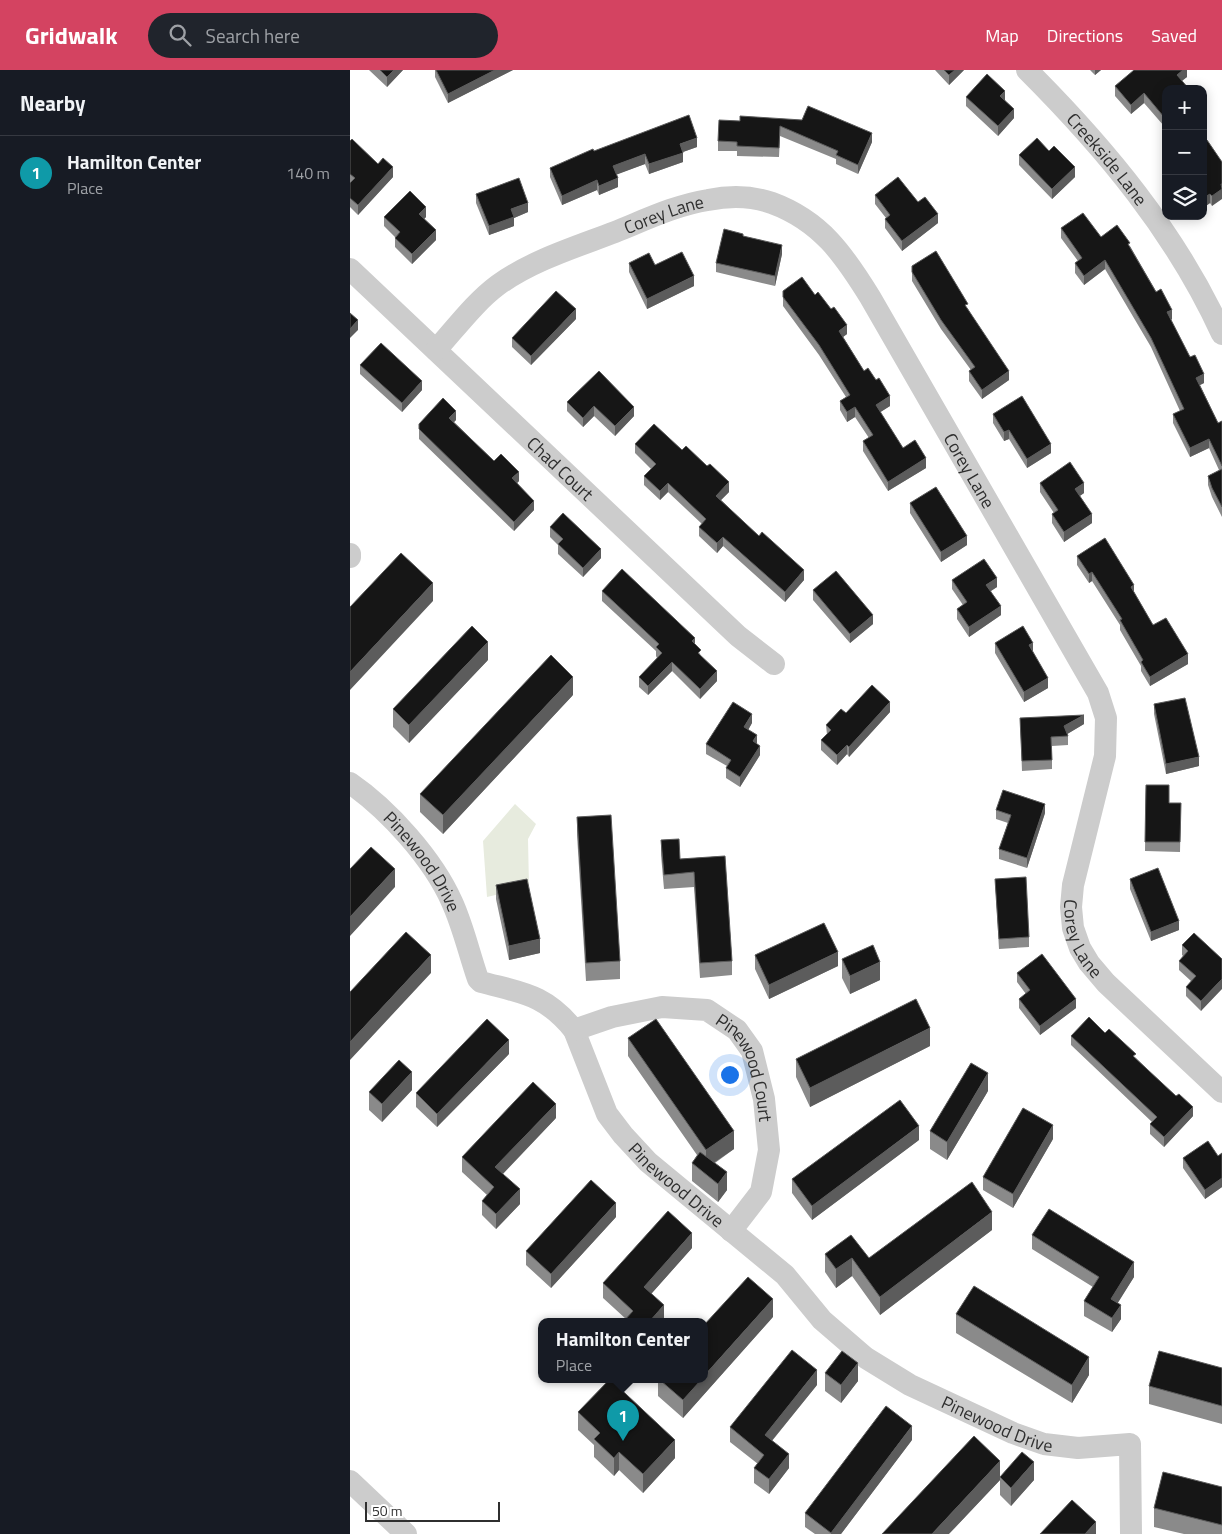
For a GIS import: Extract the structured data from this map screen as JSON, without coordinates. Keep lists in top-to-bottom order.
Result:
{
  "streets": {
    "street": [
      "Creekside Lane",
      "Corey Lane",
      "Chad Court",
      "Pinewood Drive",
      "Pinewood Court"
    ]
  },
  "crossings": [
    ["Corey Lane", "Chad Court"],
    ["Pinewood Drive", "Pinewood Court"]
  ],
  "scale_bar": "50 m",
  "page": {
    "header": "Gridwalk",
    "search": "Search here",
    "nav": ["Map", "Directions", "Saved"],
    "heading": "Nearby",
    "map_buttons": ["+", "−"],
    "list": [
      {
        "mark": "1",
        "name": "Hamilton Center",
        "note": "Place",
        "value": "140 m"
      }
    ],
    "popup": ["Hamilton Center", "Place"],
    "pins": "1",
    "scale": "50 m"
  }
}
